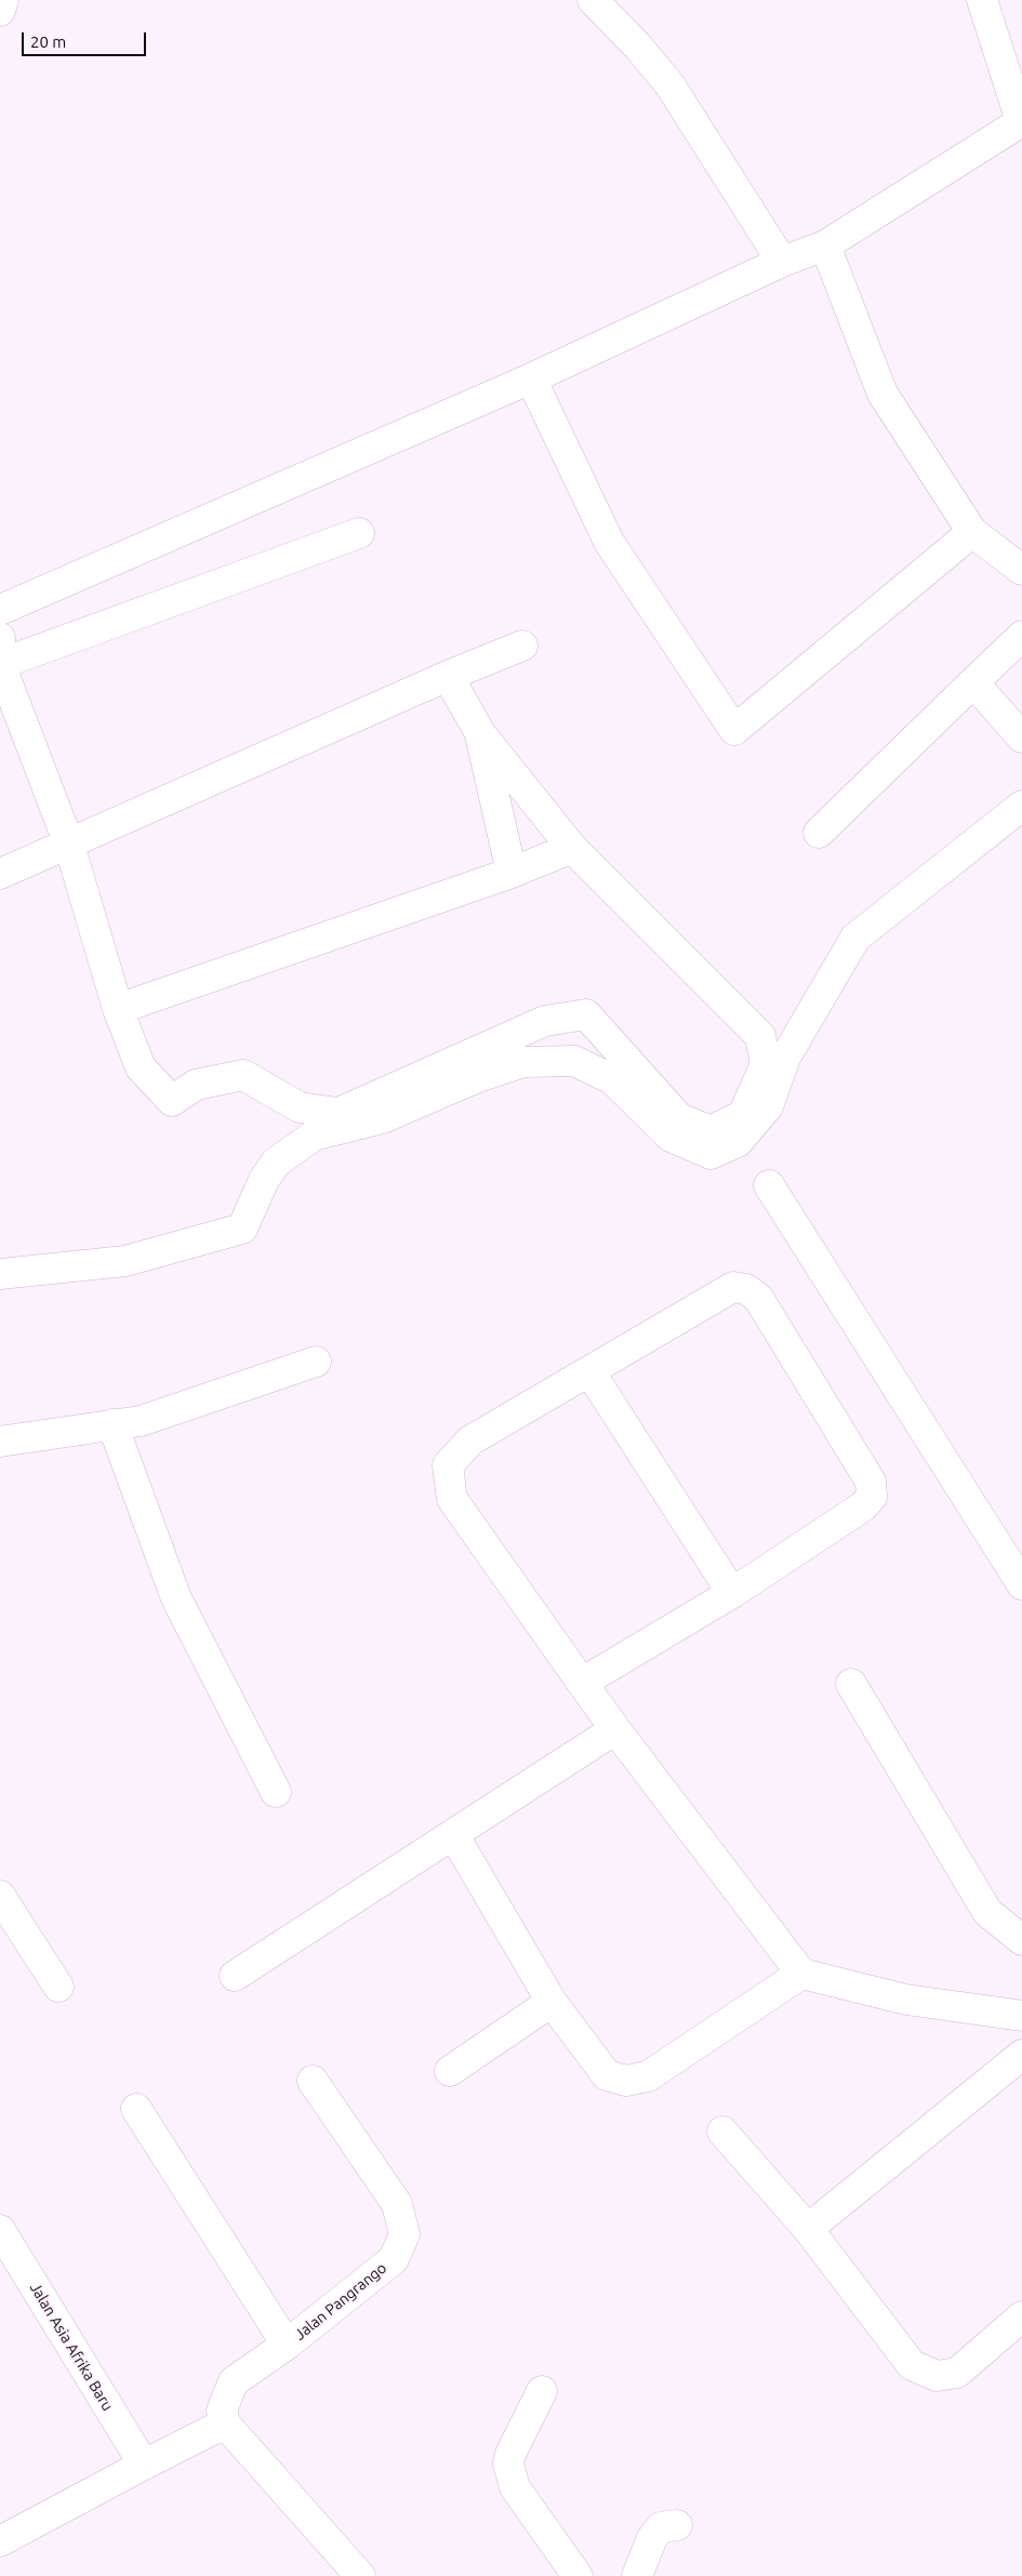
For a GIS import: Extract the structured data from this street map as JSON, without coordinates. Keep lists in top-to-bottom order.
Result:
{
  "streets": {
    "street": ["Jalan Pangrango", "Jalan Asia Afrika Baru"]
  },
  "scale_bar": "20 m"
}
